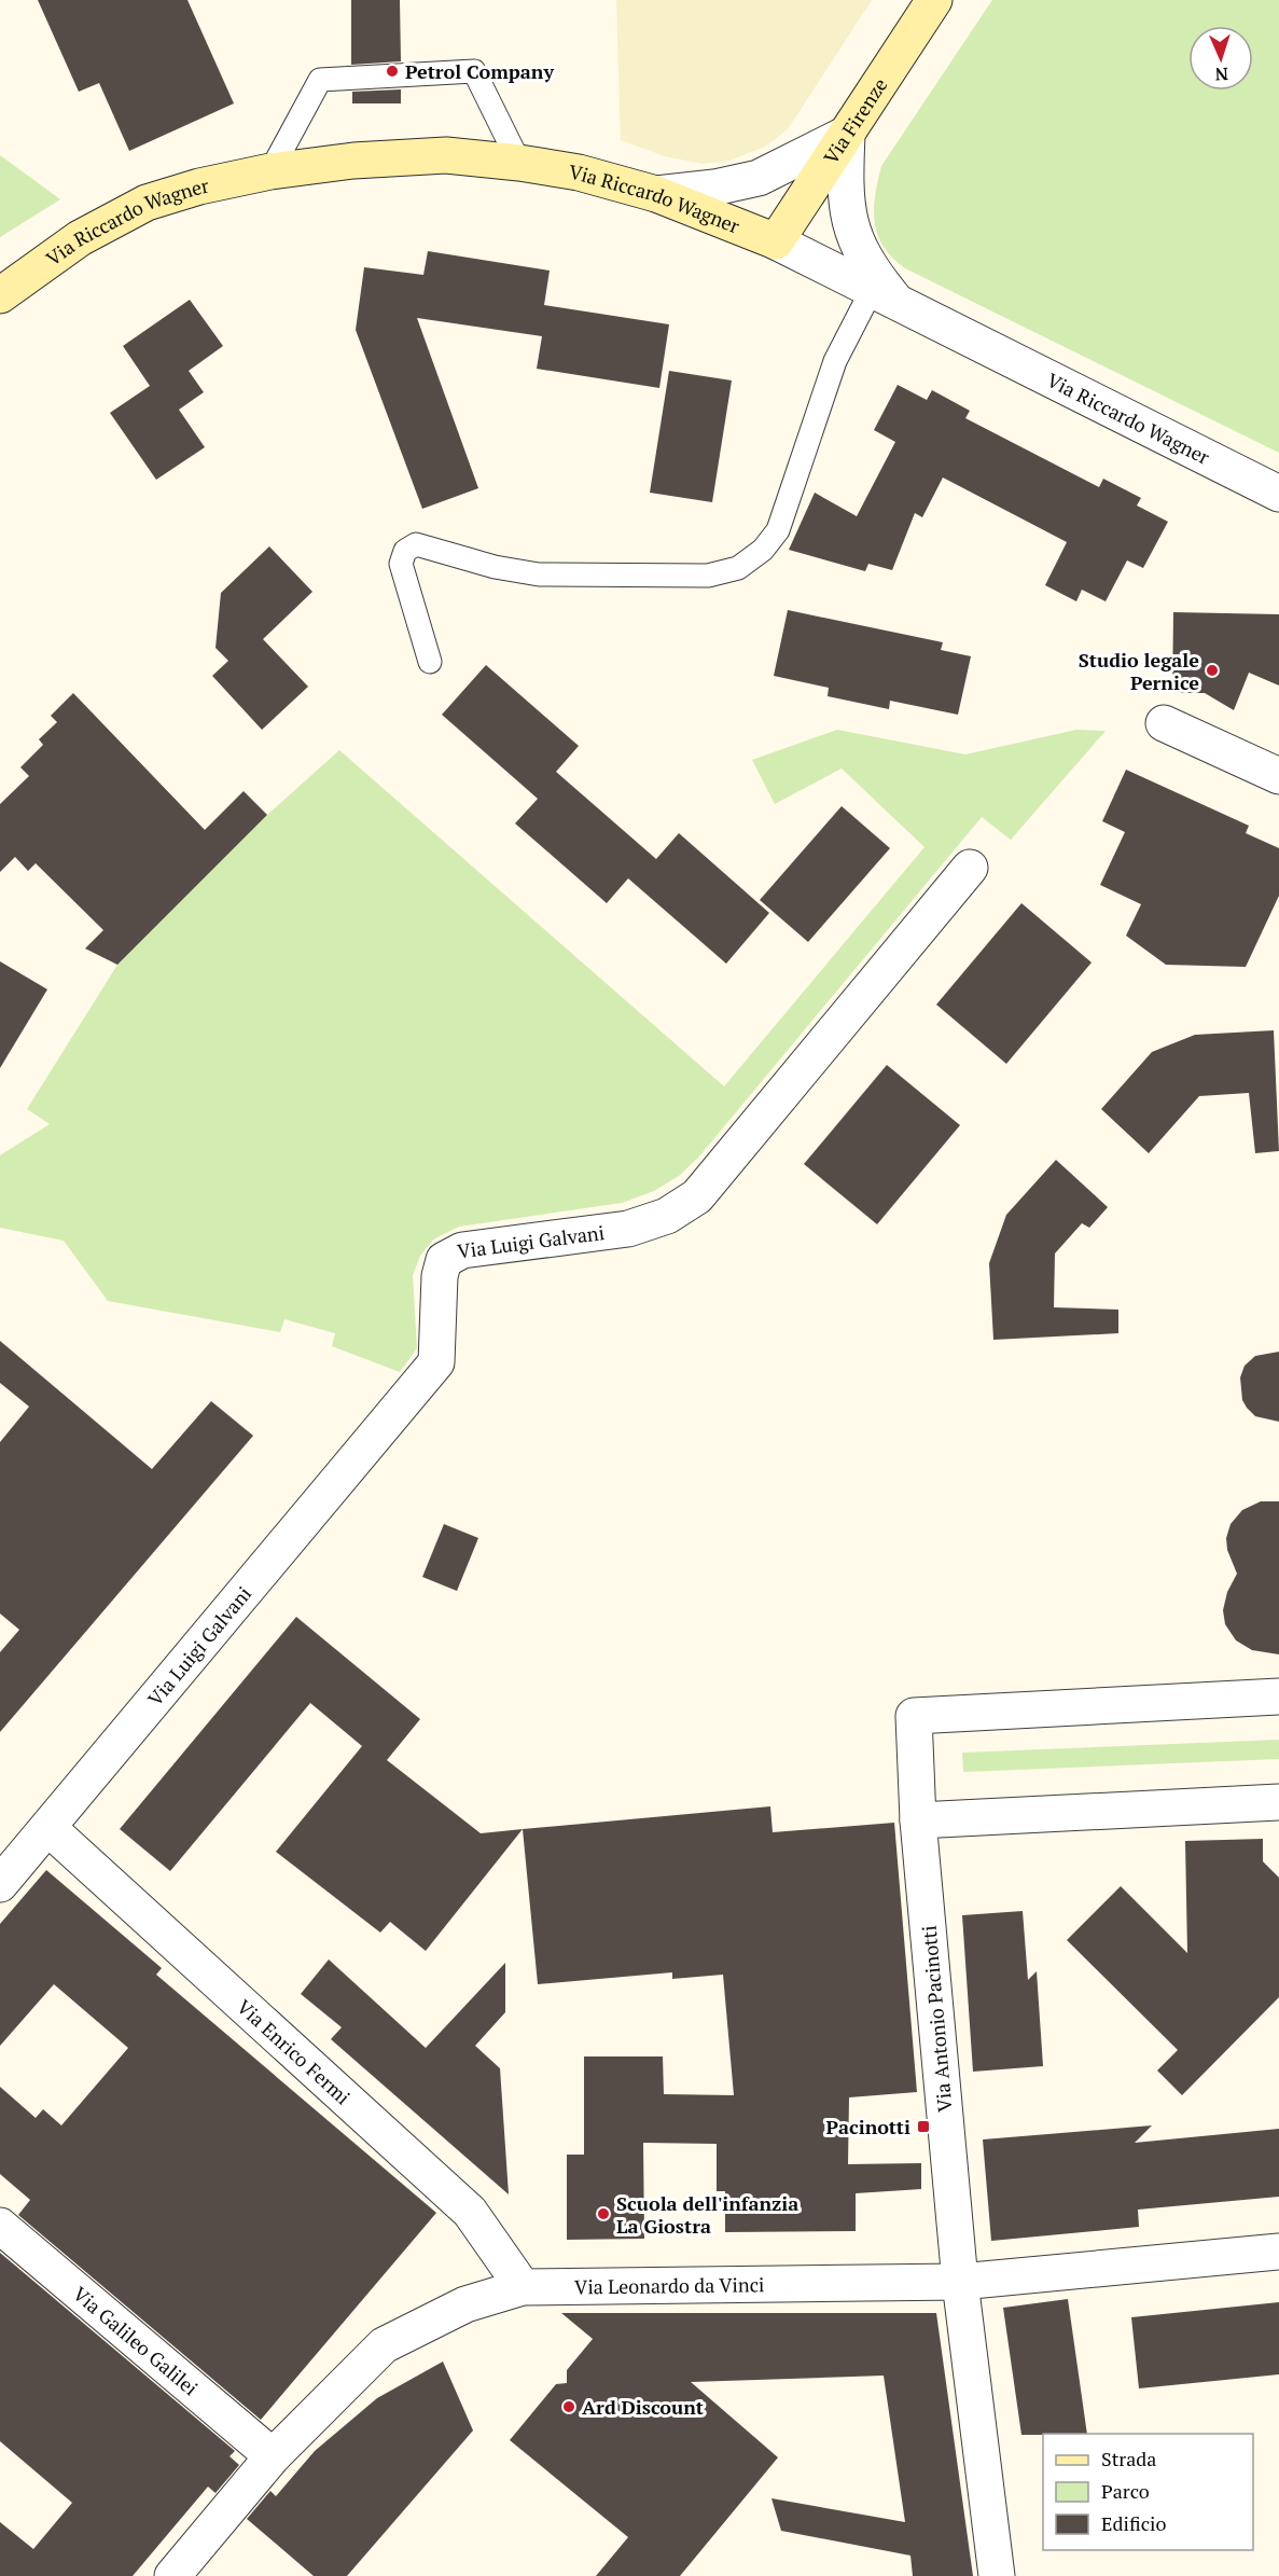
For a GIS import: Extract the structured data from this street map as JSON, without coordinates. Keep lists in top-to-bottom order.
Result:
{
  "streets": {
    "street": [
      "Via Firenze",
      "Via Riccardo Wagner",
      "Via Luigi Galvani",
      "Via Antonio Pacinotti",
      "Via Enrico Fermi",
      "Via Leonardo da Vinci",
      "Via Galileo Galilei"
    ]
  },
  "crossings": [
    ["Via Firenze", "Via Riccardo Wagner"],
    ["Via Luigi Galvani", "Via Enrico Fermi"],
    ["Via Antonio Pacinotti", "Via Leonardo da Vinci"],
    ["Via Enrico Fermi", "Via Leonardo da Vinci"],
    ["Via Leonardo da Vinci", "Via Galileo Galilei"]
  ],
  "places": {
    "other": [
      "Petrol Company",
      "Studio legale Pernice",
      "Scuola dell'infanzia La Giostra",
      "Ard Discount"
    ],
    "transit": ["Pacinotti"]
  },
  "legend": ["Strada", "Parco", "Edificio"],
  "north": "bottom"
}
